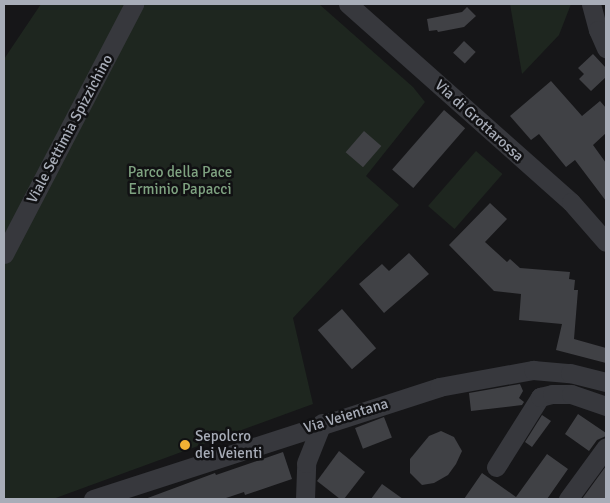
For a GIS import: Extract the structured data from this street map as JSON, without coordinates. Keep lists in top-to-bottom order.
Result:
{
  "streets": {
    "street": ["Via di Grottarossa", "Viale Settimia Spizzichino", "Via Veientana"]
  },
  "parks": ["Parco della Pace Erminio Papacci"],
  "places": ["Sepolcro dei Veienti"]
}
